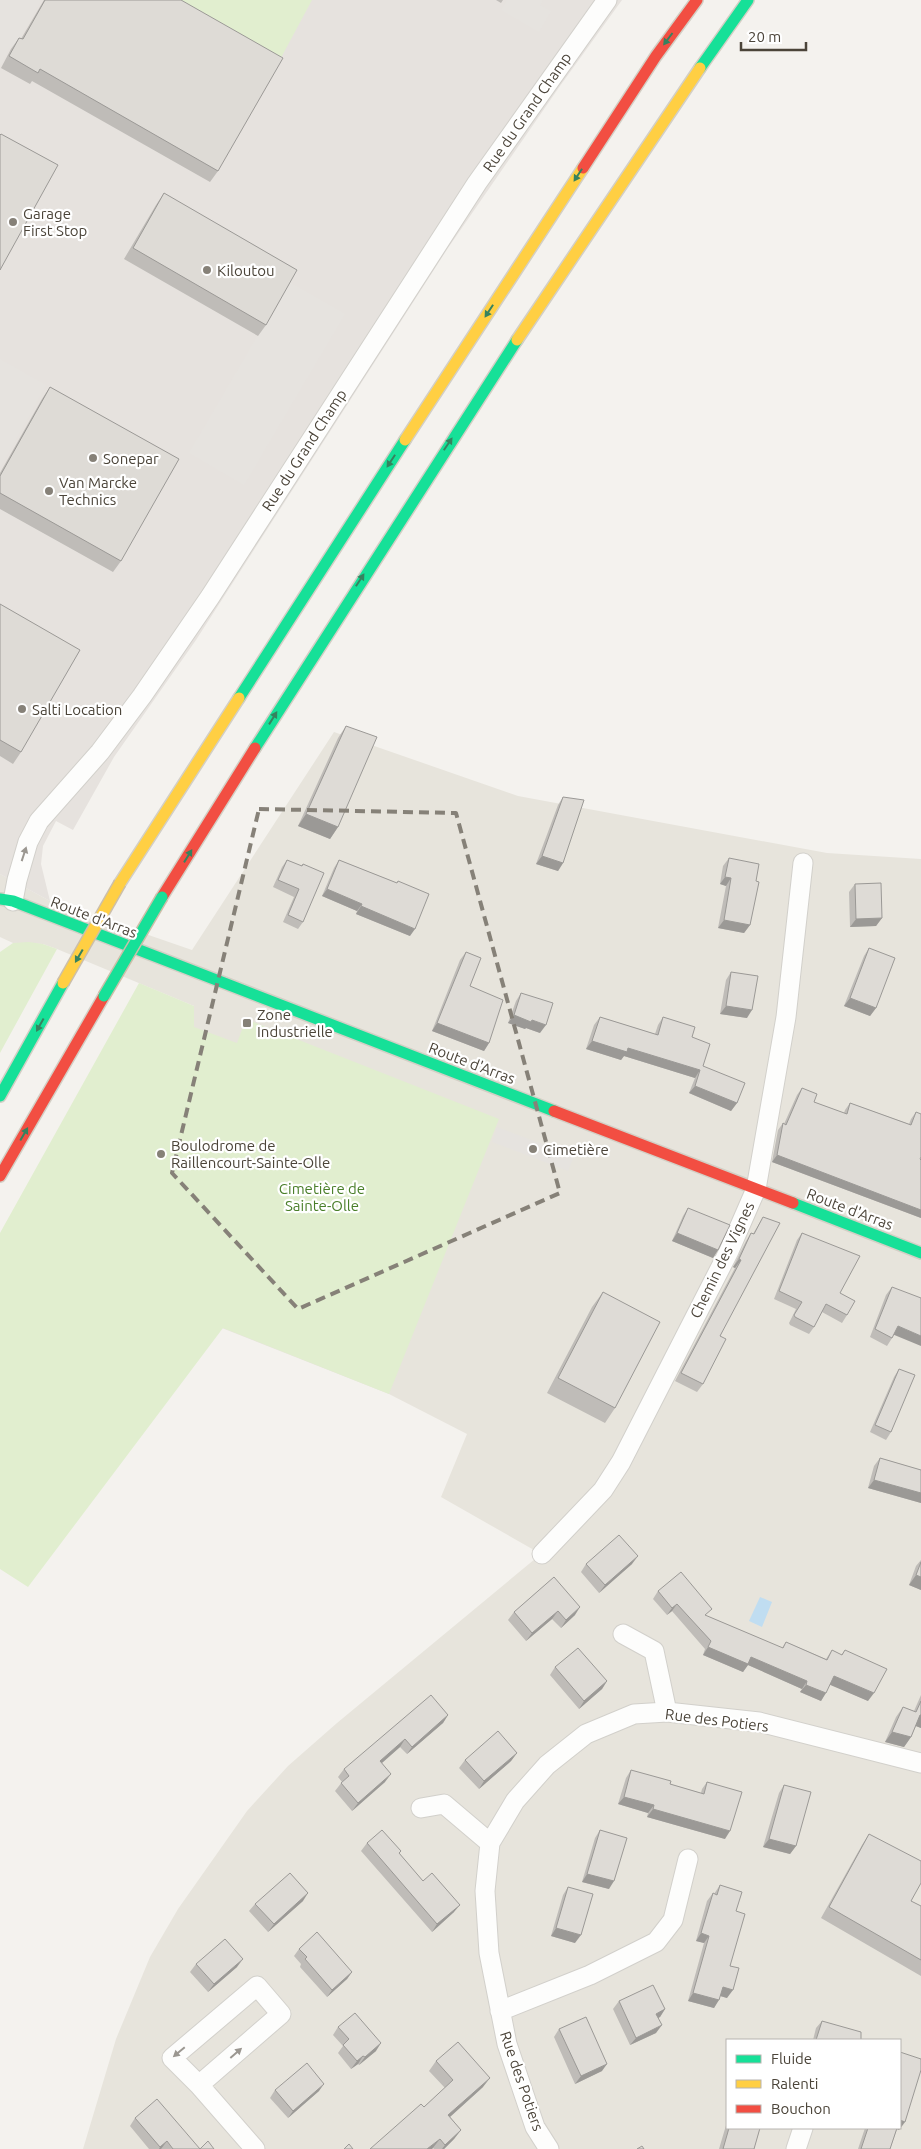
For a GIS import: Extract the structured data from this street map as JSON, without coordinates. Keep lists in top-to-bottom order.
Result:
{
  "streets": {
    "main road": ["Route d'Arras"],
    "street": ["Rue du Grand Champ", "Chemin des Vignes", "Rue des Potiers"]
  },
  "crossings": [
    ["Rue du Grand Champ", "Route d'Arras"],
    ["Route d'Arras", "Chemin des Vignes"]
  ],
  "one_way": ["Rue du Grand Champ"],
  "parks": ["Cimetière de Sainte-Olle"],
  "places": {
    "other": [
      "Garage First Stop",
      "Kiloutou",
      "Sonepar",
      "Van Marcke Technics",
      "Salti Location",
      "Cimetière",
      "Boulodrome de Raillencourt-Sainte-Olle"
    ],
    "transit": ["Zone Industrielle"]
  },
  "legend": ["Fluide", "Ralenti", "Bouchon"],
  "scale_bar": "20 m"
}
